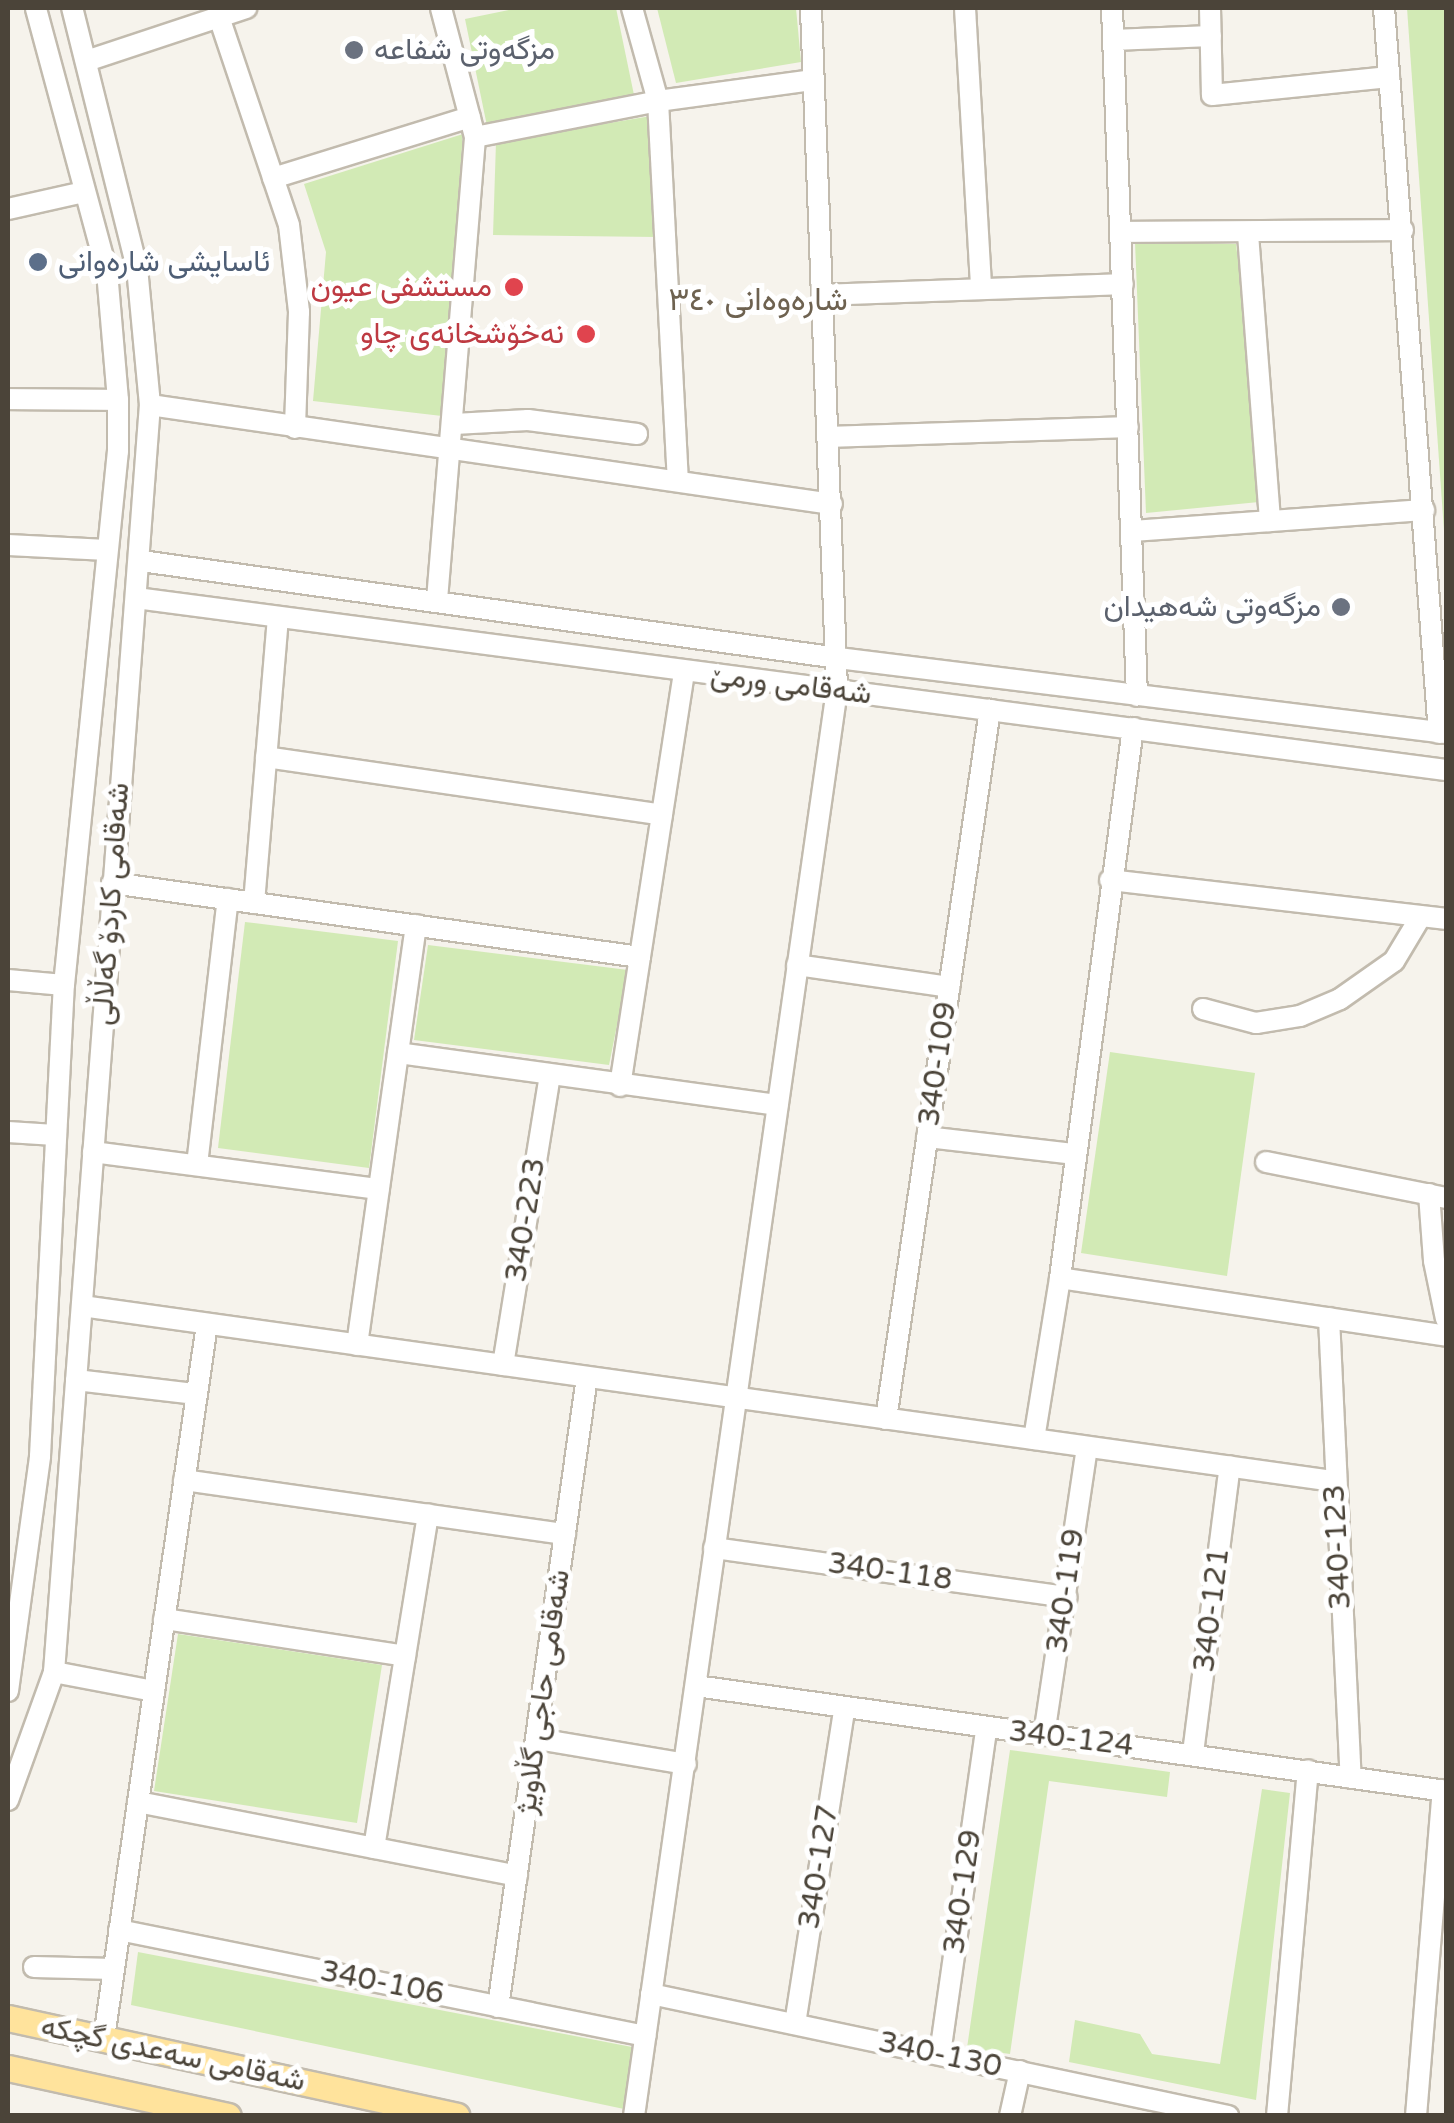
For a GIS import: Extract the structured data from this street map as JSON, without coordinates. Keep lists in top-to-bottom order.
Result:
{
  "streets": {
    "main road": ["شەقامی سەعدی گچکە"],
    "street": [
      "شەقامی ورمێ",
      "شەقامی کاردۆ گەڵاڵی",
      "340-109",
      "340-223",
      "340-123",
      "340-118",
      "340-119",
      "340-121",
      "شەقامی حاجی گڵاویژ",
      "340-124",
      "340-127",
      "340-129",
      "340-106",
      "340-130"
    ]
  },
  "crossings": [
    ["شەقامی ورمێ", "شەقامی کاردۆ گەڵاڵی"],
    ["شەقامی ورمێ", "340-109"],
    ["340-123", "340-124"],
    ["340-118", "340-119"],
    ["340-119", "340-124"],
    ["340-121", "340-124"],
    ["شەقامی حاجی گڵاویژ", "340-106"],
    ["340-124", "340-127"],
    ["340-124", "340-129"],
    ["340-127", "340-130"],
    ["340-129", "340-130"]
  ],
  "districts": ["شارەوەانی ٣٤٠"],
  "places": [
    "مزگەوتی شفاعە",
    "ئاسایشی شارەوانی",
    "مستشفى عيون",
    "نەخۆشخانەی چاو",
    "مزگەوتی شەهیدان"
  ]
}
